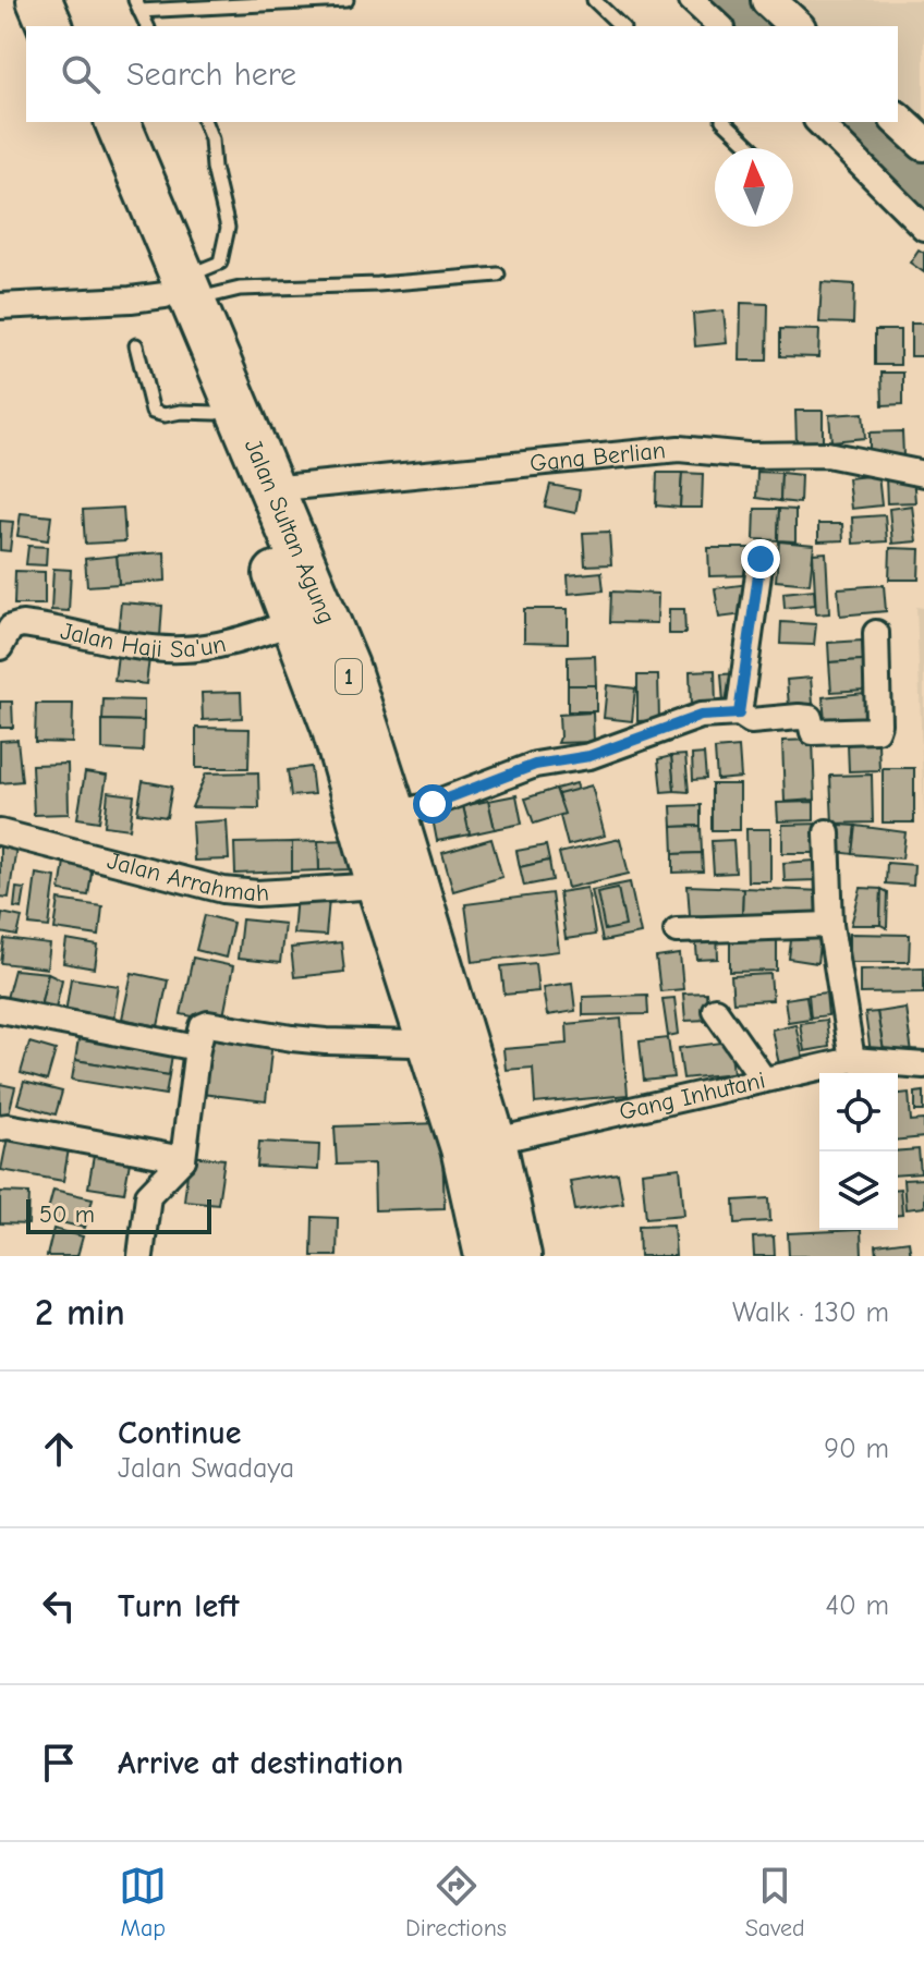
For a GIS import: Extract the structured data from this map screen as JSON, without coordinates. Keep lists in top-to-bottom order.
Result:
{
  "streets": {
    "highway": ["Jalan Sultan Agung", "1"],
    "street": [
      "Gang Berlian",
      "Jalan Haji Sa'un",
      "Jalan Arrahmah",
      "Gang Inhutani"
    ]
  },
  "crossings": [
    ["Gang Berlian", "Jalan Sultan Agung"],
    ["Jalan Sultan Agung", "Jalan Haji Sa'un"],
    ["Jalan Sultan Agung", "Jalan Arrahmah"],
    ["Jalan Sultan Agung", "Gang Inhutani"]
  ],
  "scale_bar": "50 m",
  "north": "top",
  "page": {
    "search": "Search here",
    "scale": "50 m",
    "heading": ["2 min", "Walk · 130 m"],
    "list": [
      ["Continue", "Jalan Swadaya", "90 m"],
      ["Turn left", "40 m"],
      "Arrive at destination"
    ],
    "nav": ["Map", "Directions", "Saved"]
  }
}
